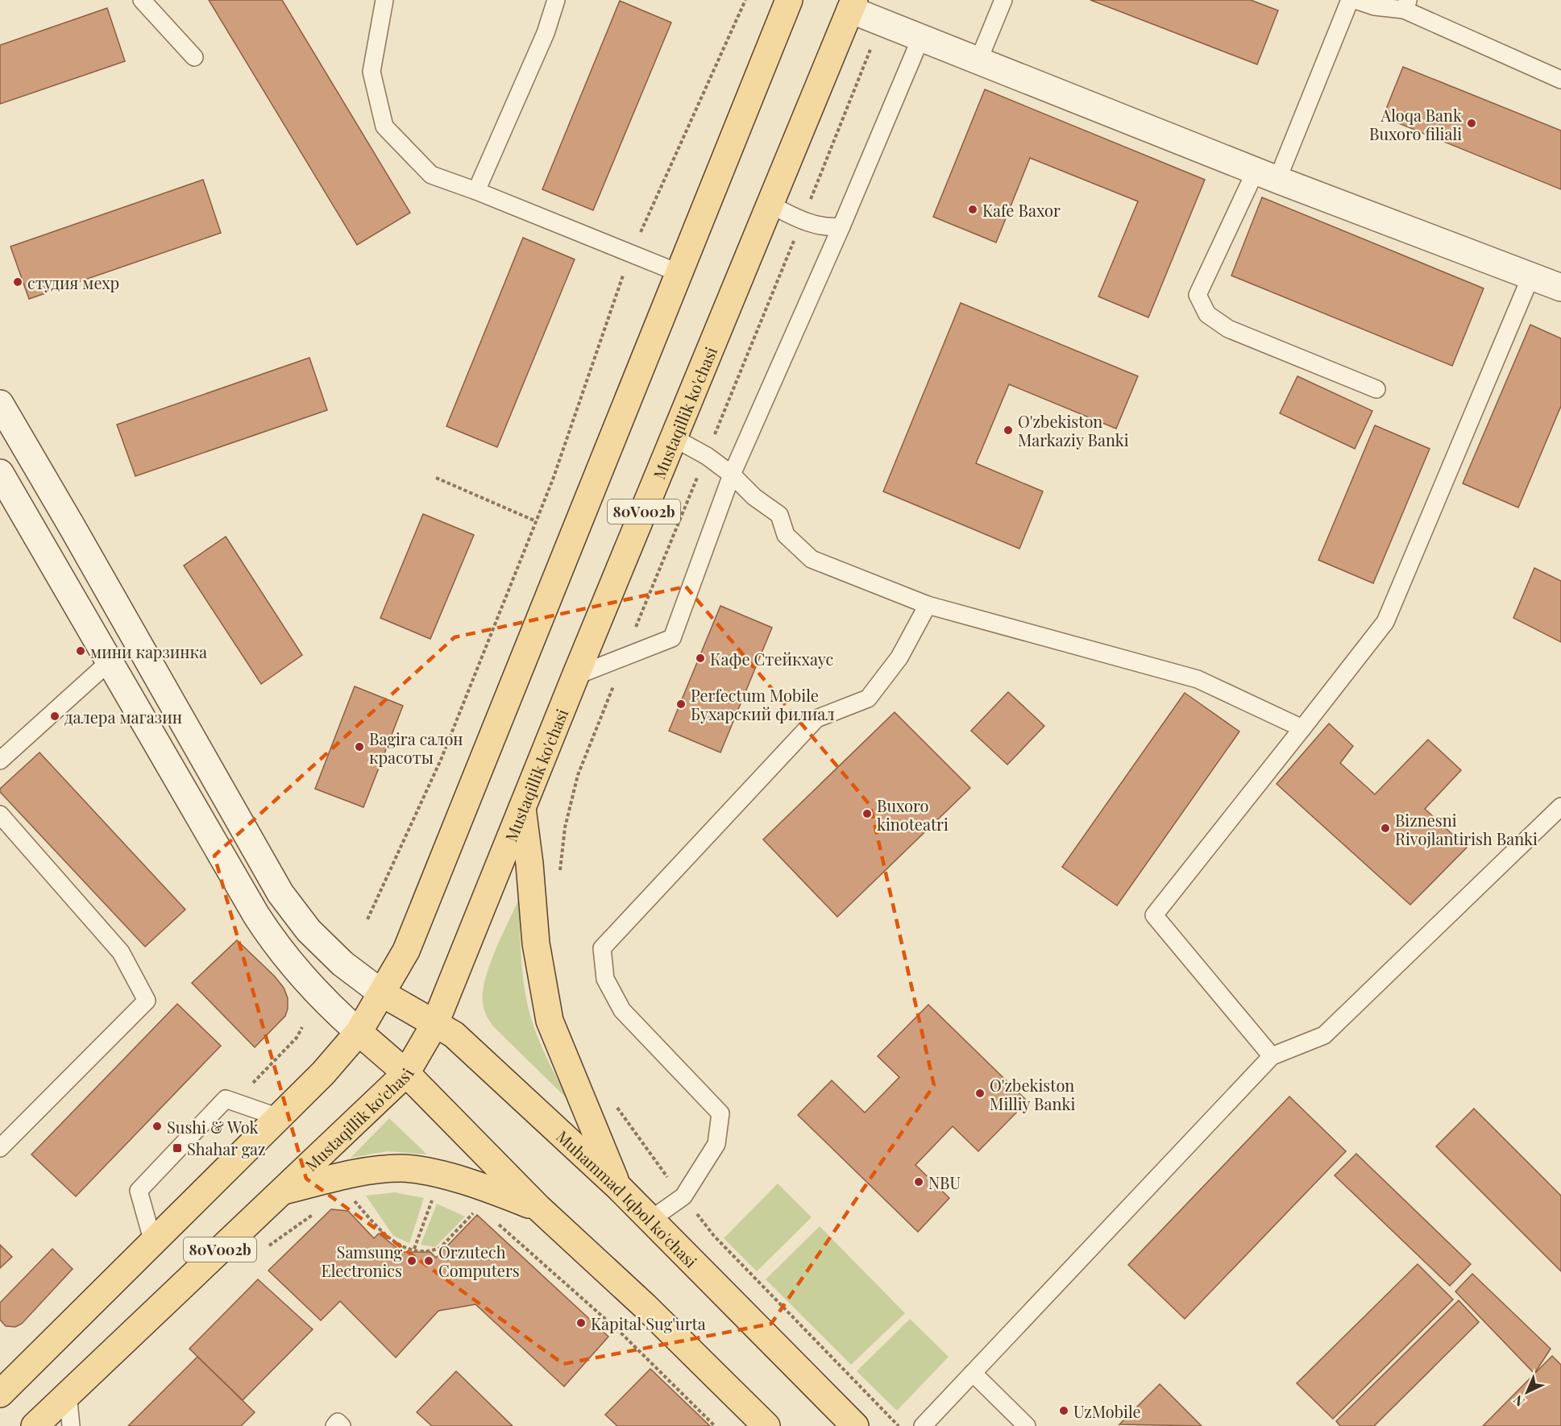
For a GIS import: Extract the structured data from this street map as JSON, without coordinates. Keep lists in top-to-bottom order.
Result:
{
  "streets": {
    "main road": ["Mustaqillik ko'chasi", "80V002b", "Muhammad Iqbol ko'chasi"]
  },
  "crossings": [
    ["Mustaqillik ko'chasi", "Muhammad Iqbol ko'chasi"],
    ["80V002b", "Muhammad Iqbol ko'chasi"]
  ],
  "places": {
    "other": [
      "Aloqa Bank Buxoro filiali",
      "Kafe Baxor",
      "студия мехр",
      "O'zbekiston Markaziy Banki",
      "мини карзинка",
      "Кафе Стейкхаус",
      "Perfectum Mobile Бухарский филиал",
      "далера магазин",
      "Bagira салон красоты",
      "Buxoro kinoteatri",
      "Biznesni Rivojlantirish Banki",
      "O'zbekiston Milliy Banki",
      "Sushi & Wok",
      "NBU",
      "Samsung Electronics",
      "Orzutech Computers",
      "Kapital Sug'urta",
      "UzMobile"
    ],
    "transit": ["Shahar gaz"]
  },
  "north": "bottom left"
}
